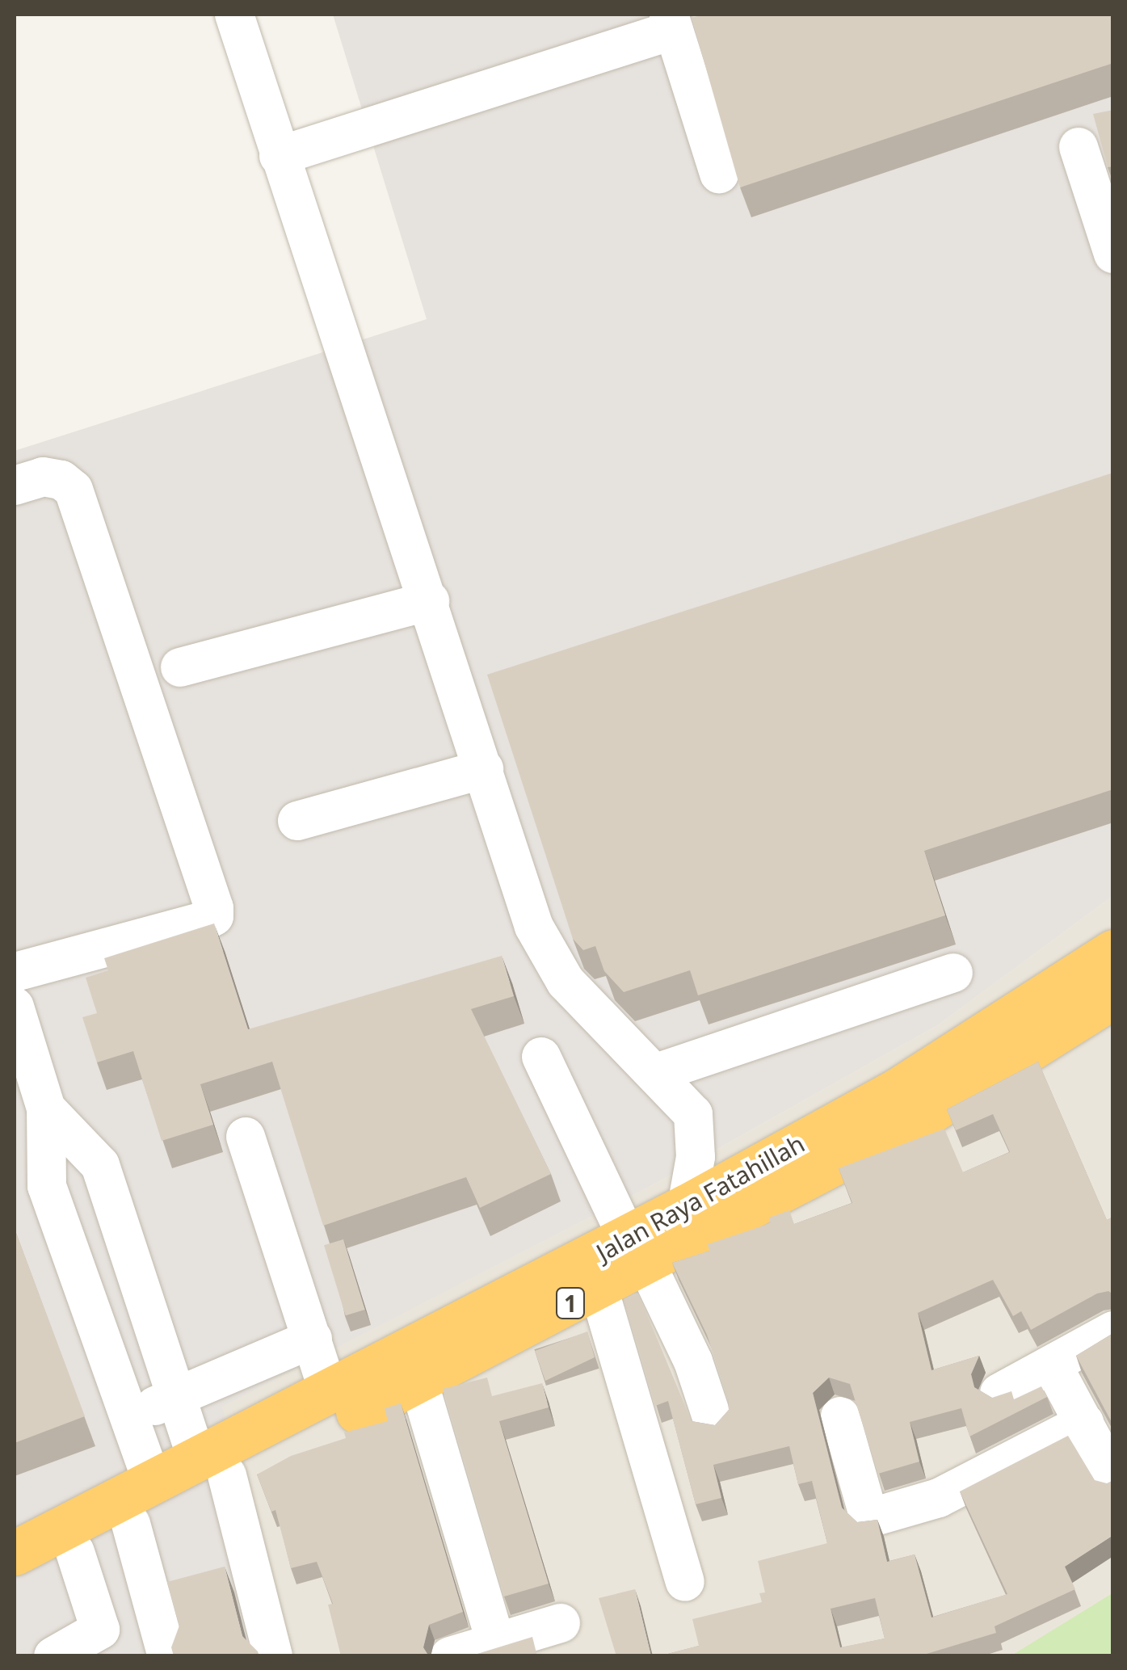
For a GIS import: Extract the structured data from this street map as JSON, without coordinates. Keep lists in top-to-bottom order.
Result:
{
  "streets": {
    "highway": ["Jalan Raya Fatahillah", "1"]
  }
}
